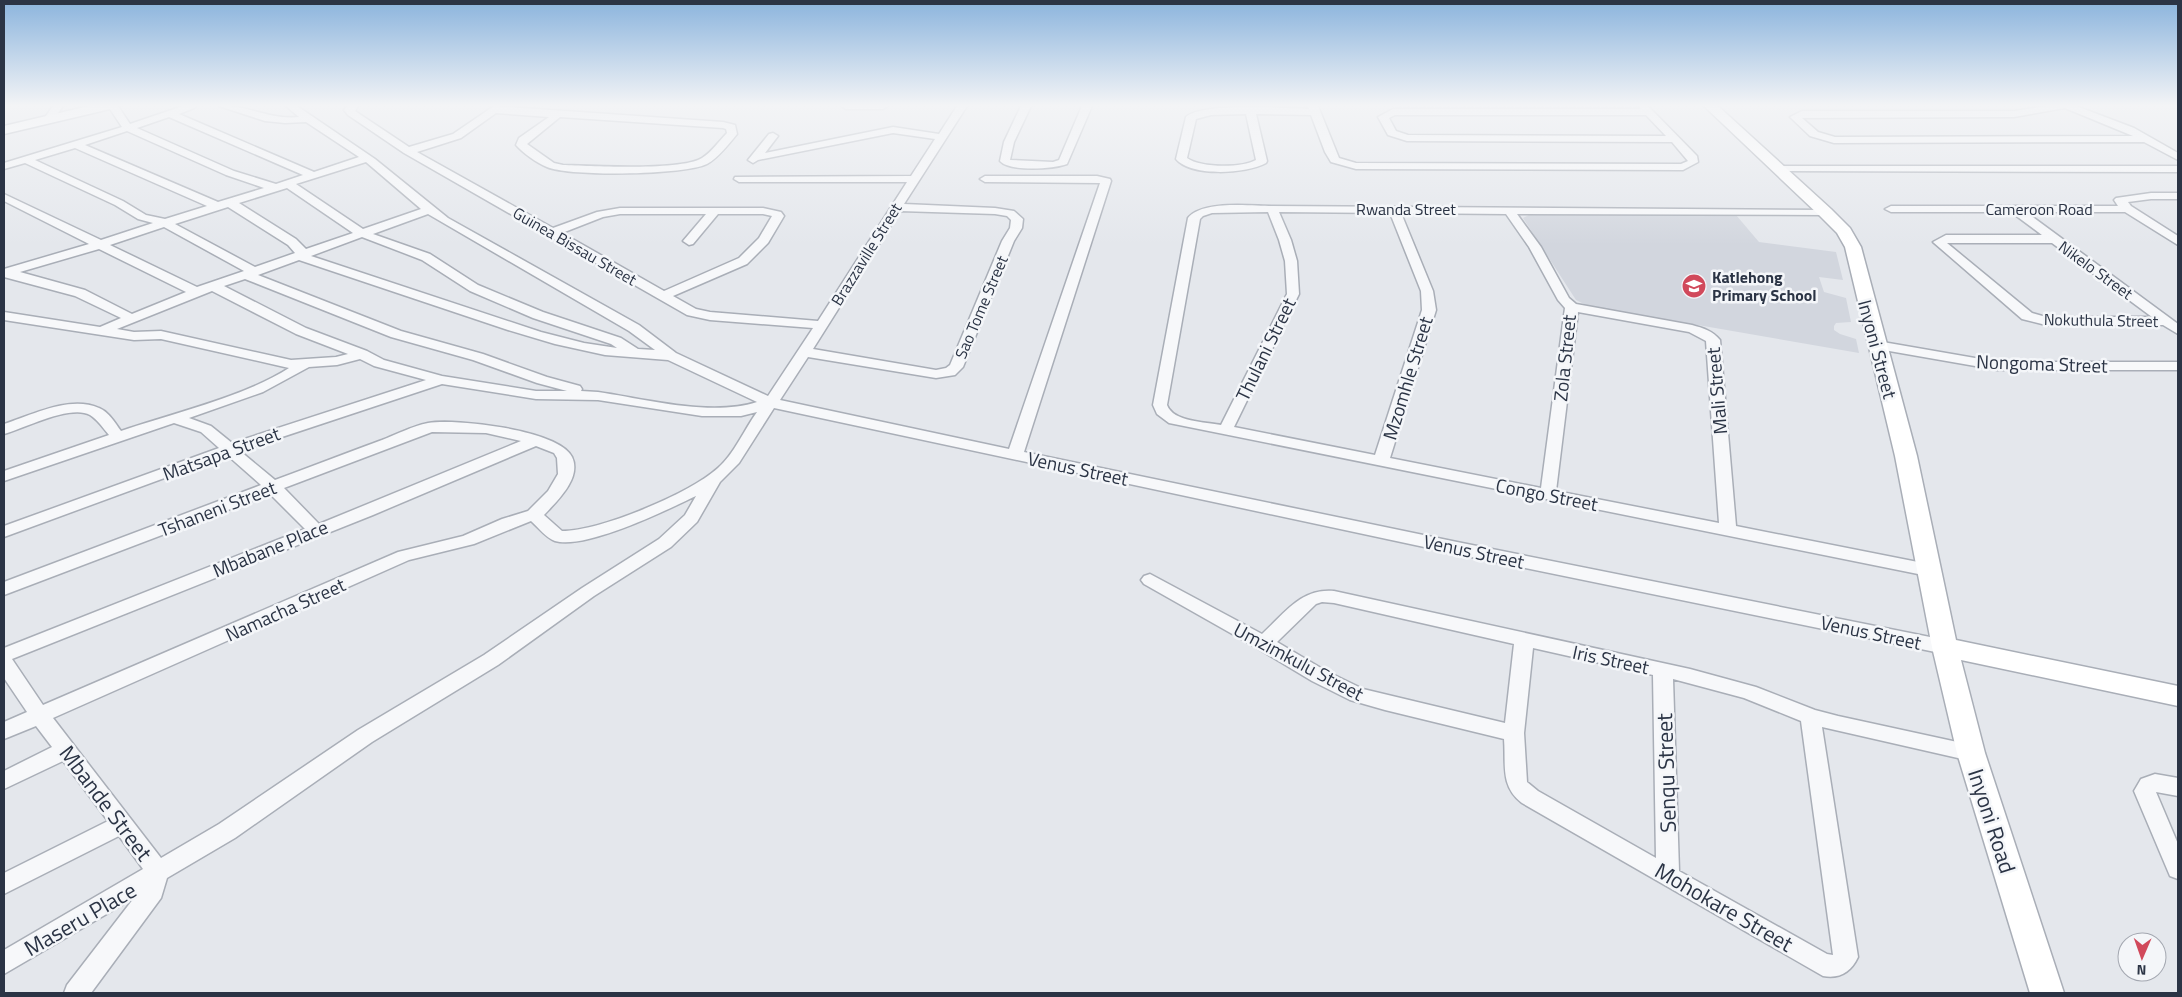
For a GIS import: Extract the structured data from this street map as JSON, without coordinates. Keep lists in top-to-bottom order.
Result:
{
  "streets": {
    "street": [
      "Rwanda Street",
      "Cameroon Road",
      "Guinea Bissau Street",
      "Brazzaville Street",
      "Nikelo Street",
      "Sao Tome Street",
      "Nokuthula Street",
      "Thulani Street",
      "Inyoni Street",
      "Zola Street",
      "Nongoma Street",
      "Mzomhle Street",
      "Mali Street",
      "Matsapa Street",
      "Venus Street",
      "Congo Street",
      "Tshaneni Street",
      "Mbabane Place",
      "Namacha Street",
      "Iris Street",
      "Umzimkulu Street",
      "Senqu Street",
      "Mbande Street",
      "Inyoni Road",
      "Mohokare Street",
      "Maseru Place"
    ]
  },
  "crossings": [
    ["Rwanda Street", "Thulani Street"],
    ["Rwanda Street", "Inyoni Street"],
    ["Rwanda Street", "Zola Street"],
    ["Rwanda Street", "Mzomhle Street"],
    ["Rwanda Street", "Congo Street"],
    ["Cameroon Road", "Nikelo Street"],
    ["Guinea Bissau Street", "Brazzaville Street"],
    ["Brazzaville Street", "Sao Tome Street"],
    ["Brazzaville Street", "Venus Street"],
    ["Brazzaville Street", "Maseru Place"],
    ["Nikelo Street", "Nokuthula Street"],
    ["Thulani Street", "Congo Street"],
    ["Inyoni Street", "Nongoma Street"],
    ["Inyoni Street", "Venus Street"],
    ["Inyoni Street", "Congo Street"],
    ["Inyoni Street", "Inyoni Road"],
    ["Zola Street", "Mali Street"],
    ["Zola Street", "Congo Street"],
    ["Mzomhle Street", "Congo Street"],
    ["Mali Street", "Congo Street"],
    ["Venus Street", "Inyoni Road"],
    ["Tshaneni Street", "Mbabane Place"],
    ["Namacha Street", "Mbande Street"],
    ["Iris Street", "Umzimkulu Street"],
    ["Iris Street", "Senqu Street"],
    ["Iris Street", "Inyoni Road"],
    ["Iris Street", "Mohokare Street"],
    ["Umzimkulu Street", "Mohokare Street"],
    ["Senqu Street", "Mohokare Street"],
    ["Mbande Street", "Maseru Place"]
  ],
  "places": {
    "school or university": ["Katlehong Primary School"]
  },
  "north": "bottom"
}
